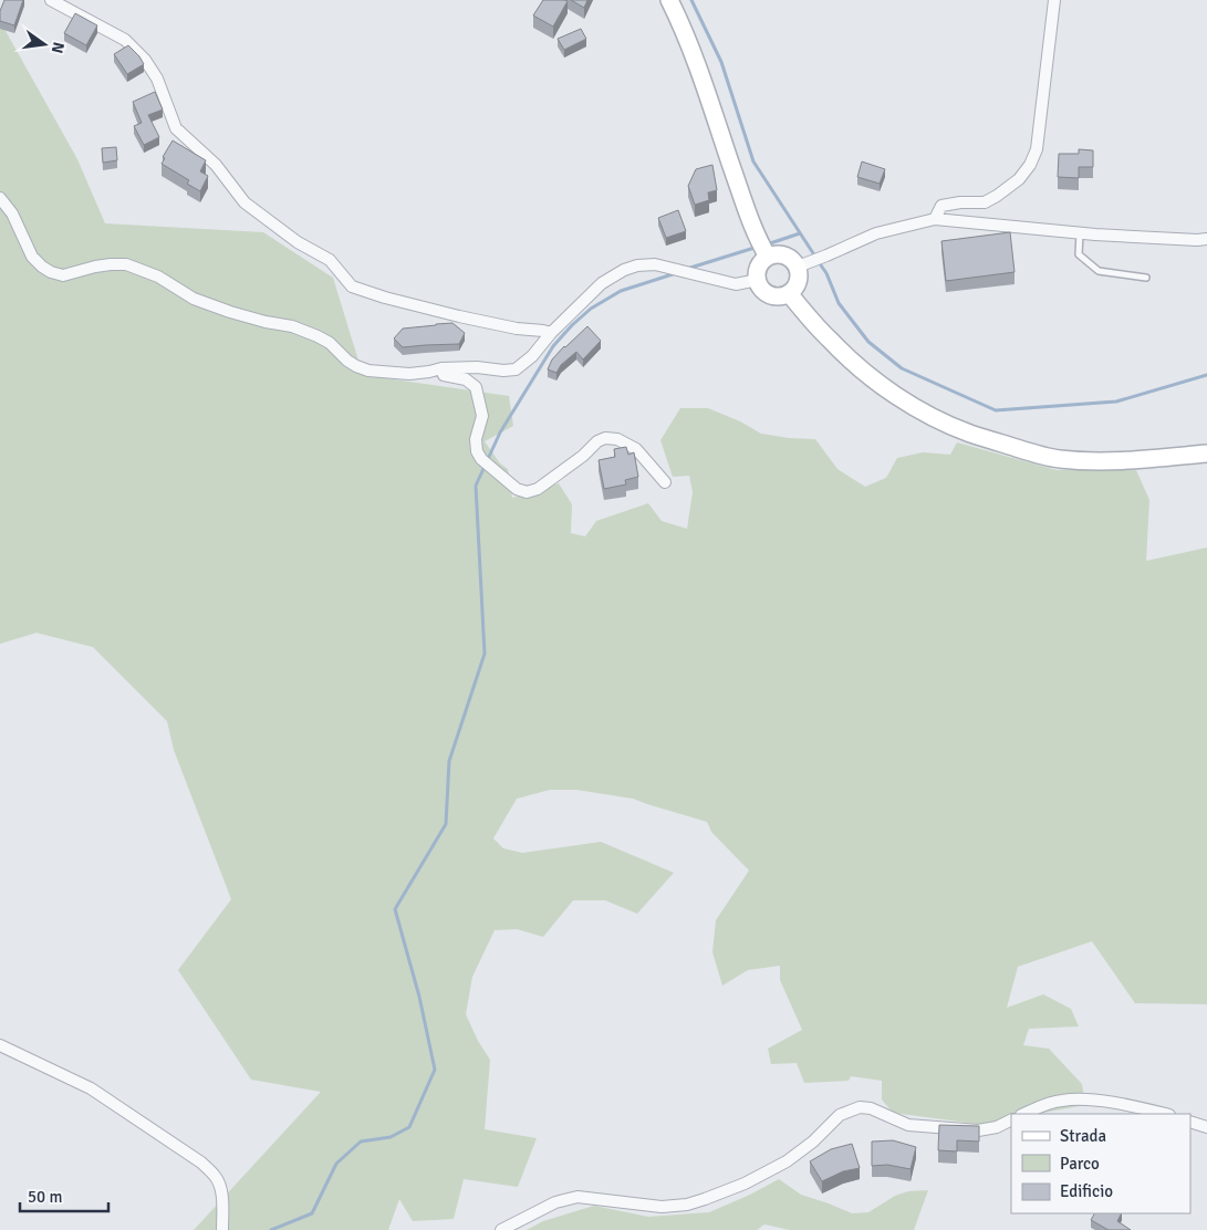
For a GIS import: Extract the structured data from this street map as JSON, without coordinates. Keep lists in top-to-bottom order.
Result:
{
  "legend": ["Strada", "Parco", "Edificio"],
  "scale_bar": "50 m",
  "north": "right"
}
